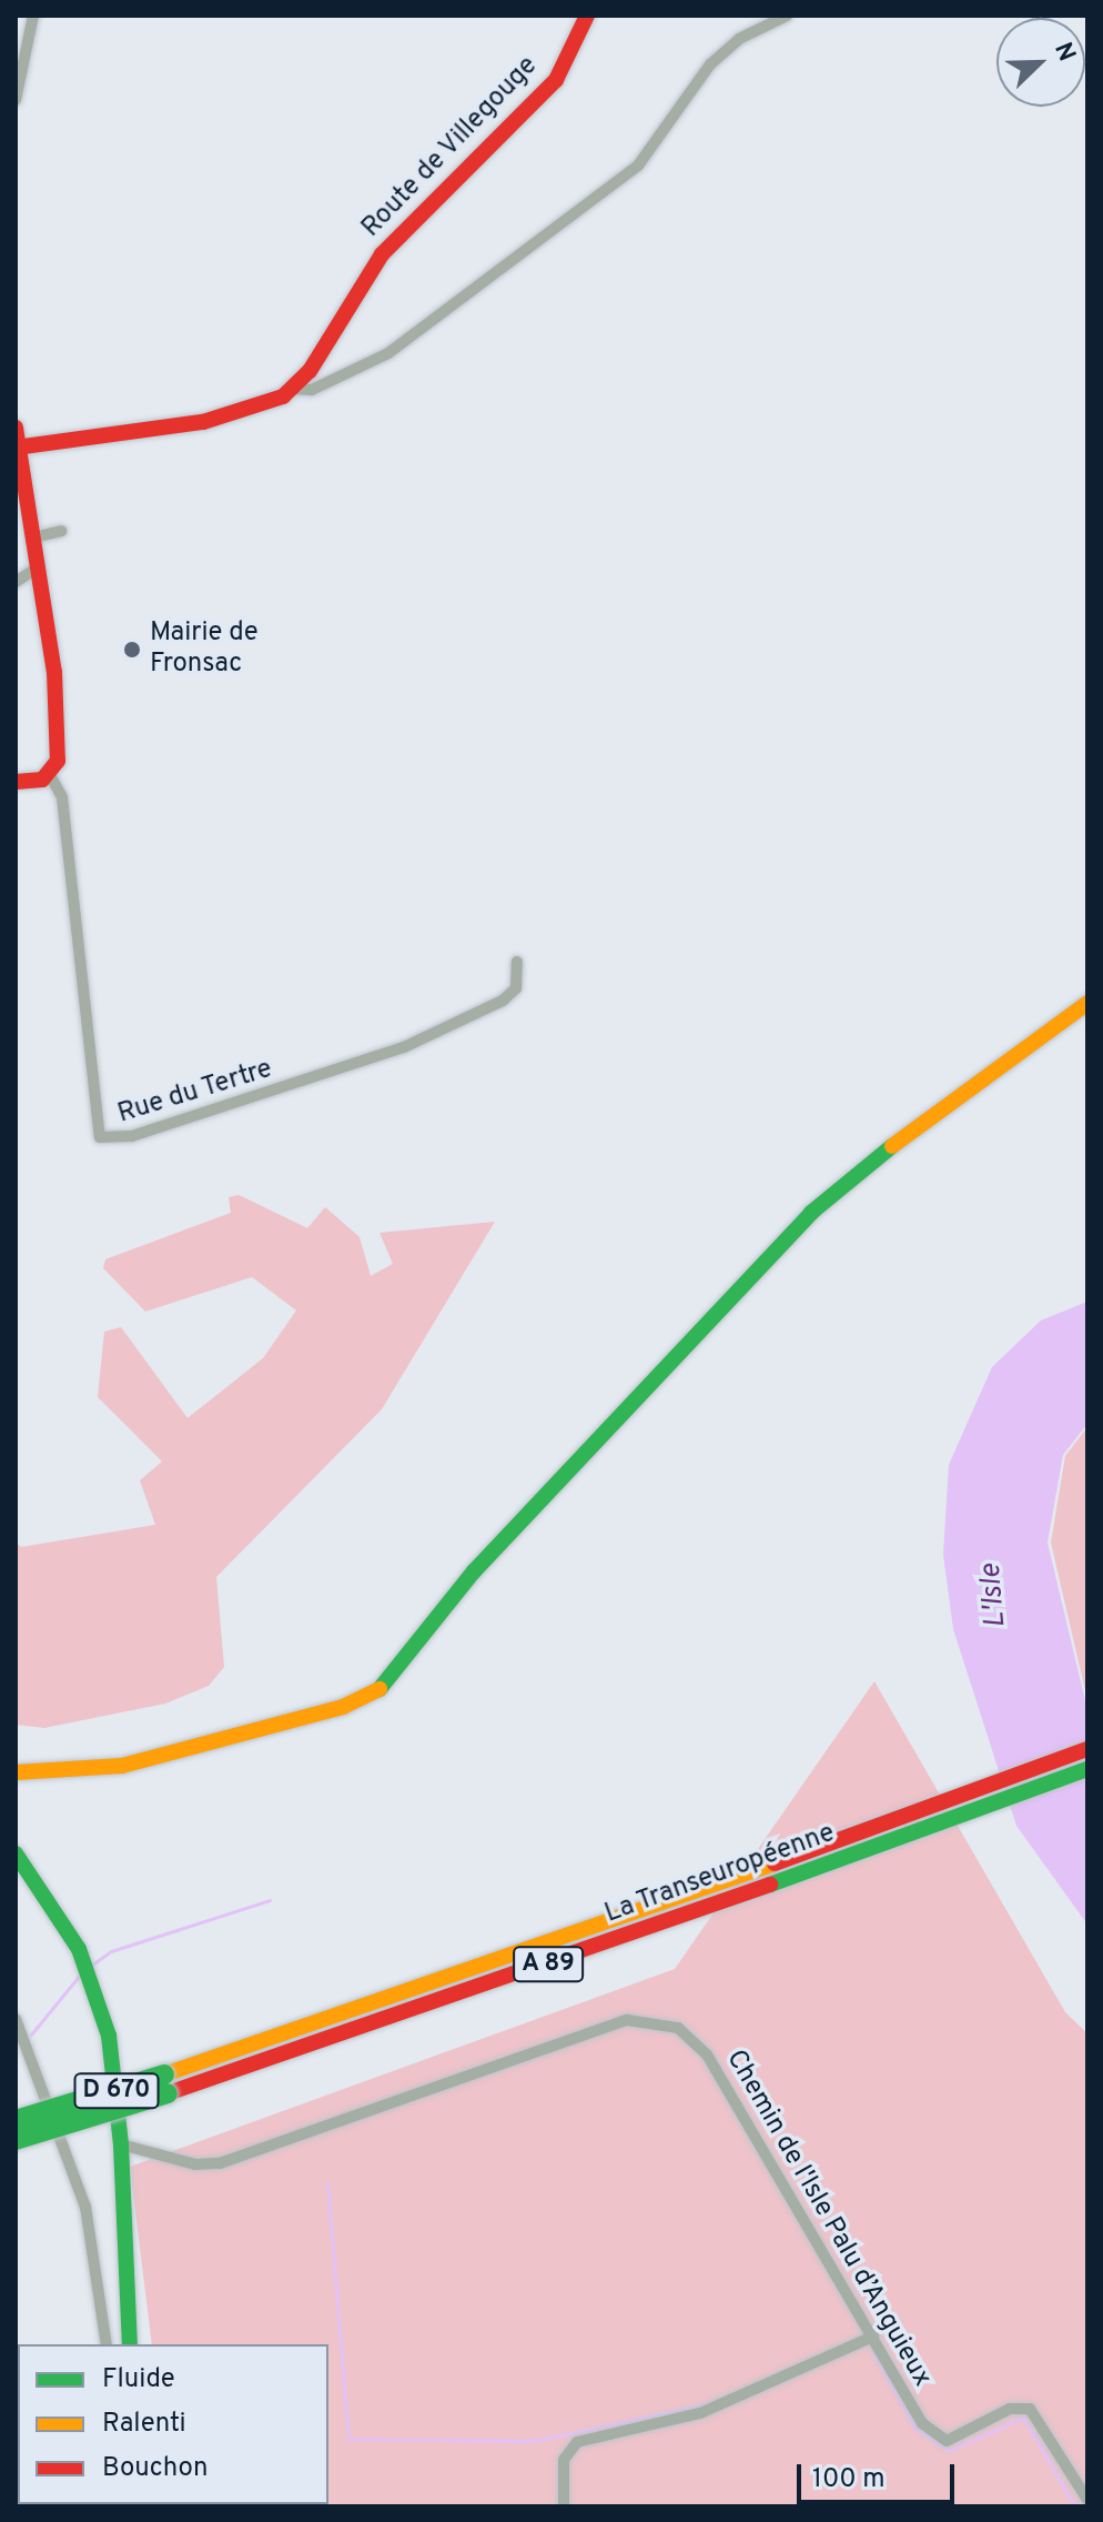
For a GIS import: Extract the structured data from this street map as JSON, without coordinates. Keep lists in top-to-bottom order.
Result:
{
  "streets": {
    "main road": [
      "Route de Villegouge",
      "La Transeuropéenne",
      "A 89",
      "D 670"
    ],
    "street": ["Rue du Tertre", "Chemin de l'Isle Palu d’Anguieux"]
  },
  "crossings": [
    ["D 670", "Chemin de l'Isle Palu d’Anguieux"]
  ],
  "water": ["L'Isle"],
  "places": ["Mairie de Fronsac"],
  "legend": ["Fluide", "Ralenti", "Bouchon"],
  "scale_bar": "100 m",
  "north": "top right"
}
